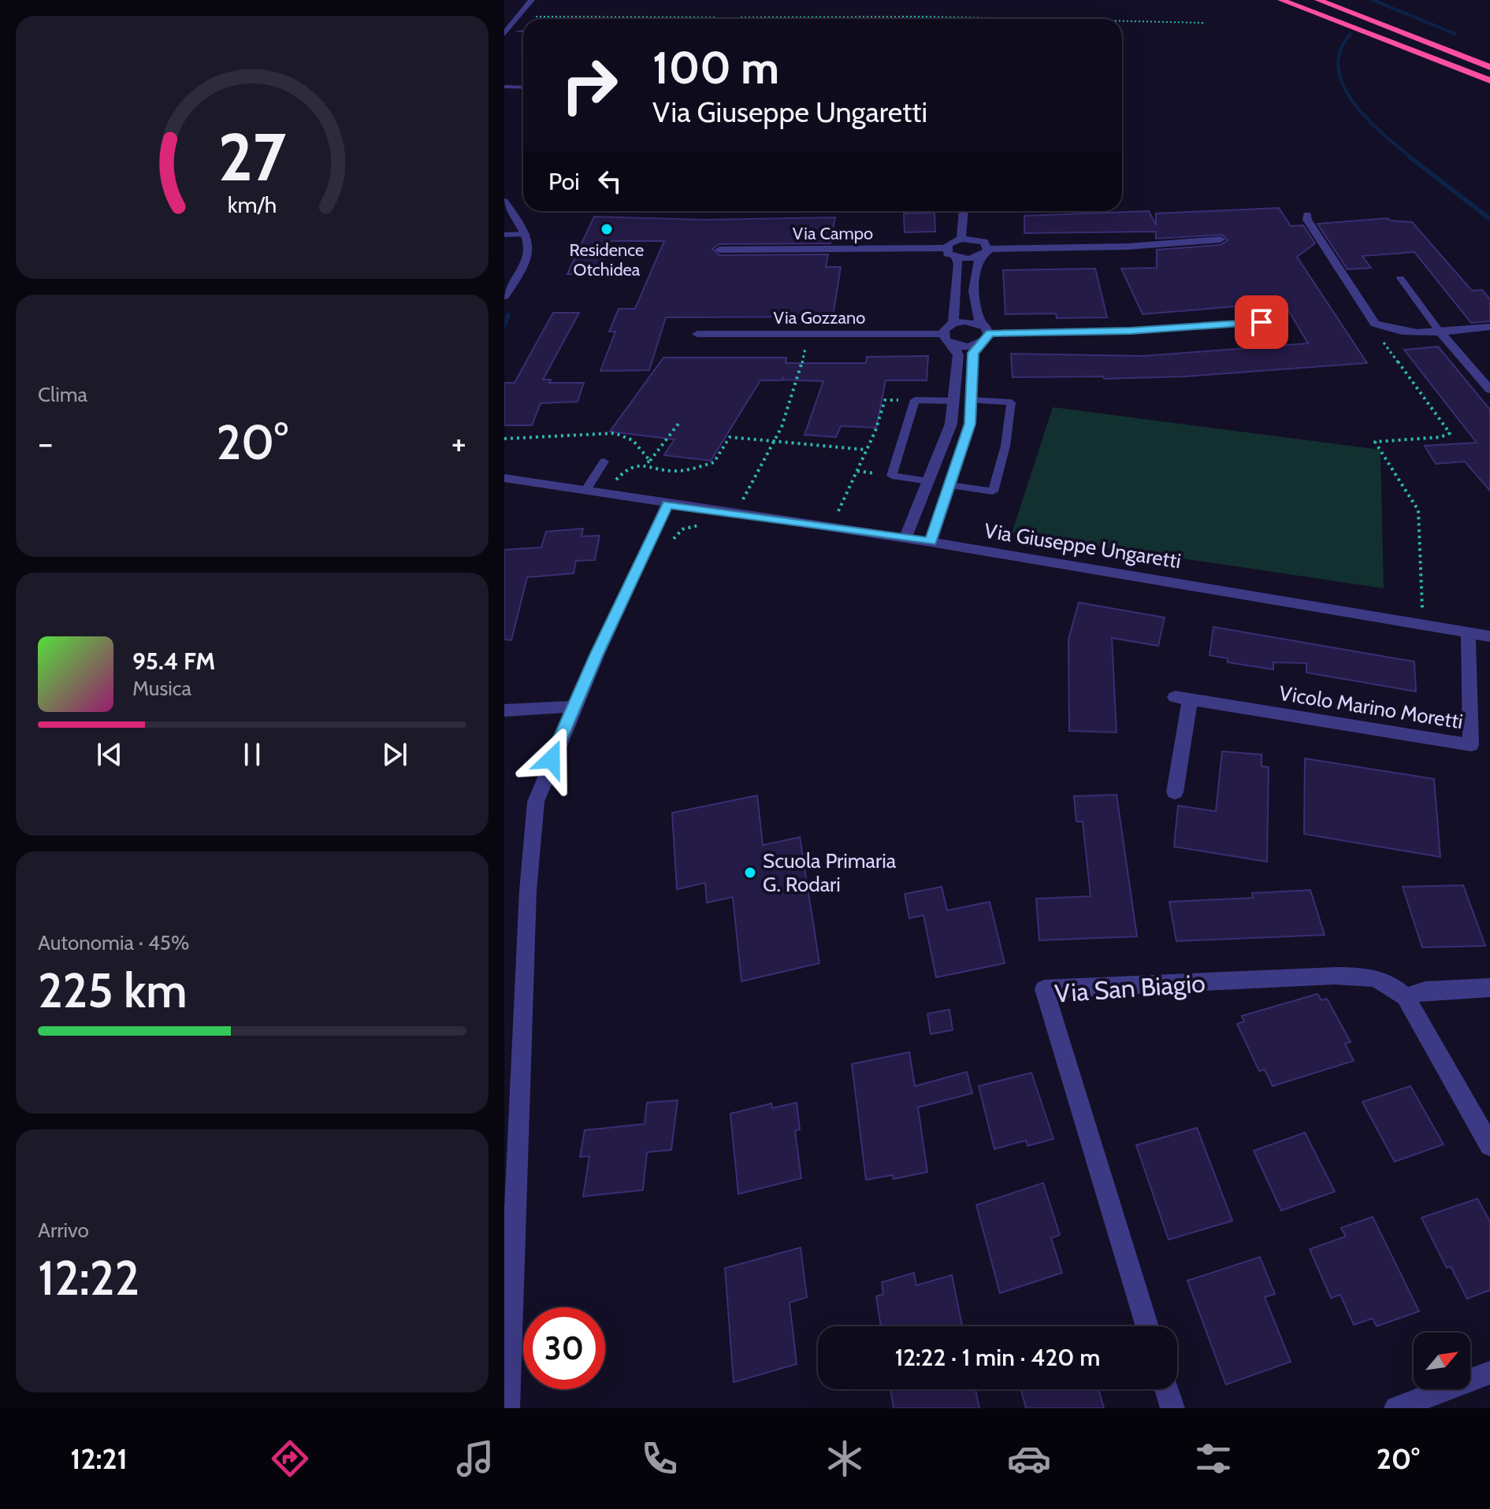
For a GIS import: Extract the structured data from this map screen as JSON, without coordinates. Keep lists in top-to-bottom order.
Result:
{
  "streets": {
    "street": [
      "Via Campo",
      "Via Gozzano",
      "Via Giuseppe Ungaretti",
      "Vicolo Marino Moretti",
      "Via San Biagio"
    ]
  },
  "crossings": [
    ["Via Giuseppe Ungaretti", "Vicolo Marino Moretti"]
  ],
  "places": ["Residence Otchidea", "Scuola Primaria G. Rodari"],
  "north": "top right",
  "page": {
    "turn": ["100 m", "Via Giuseppe Ungaretti"],
    "then": "Poi",
    "tile": [
      "Clima",
      ["Autonomia · 45%", "225 km"],
      ["Arrivo", "12:22"]
    ],
    "heat": ["−", "20°", "+"],
    "song": ["95.4 FM", "Musica"],
    "limit": "30",
    "trip": "12:22 · 1 min · 420 m",
    "tabs": ["12:21", "20°"],
    "gauge": ["27", "km/h"]
  }
}
